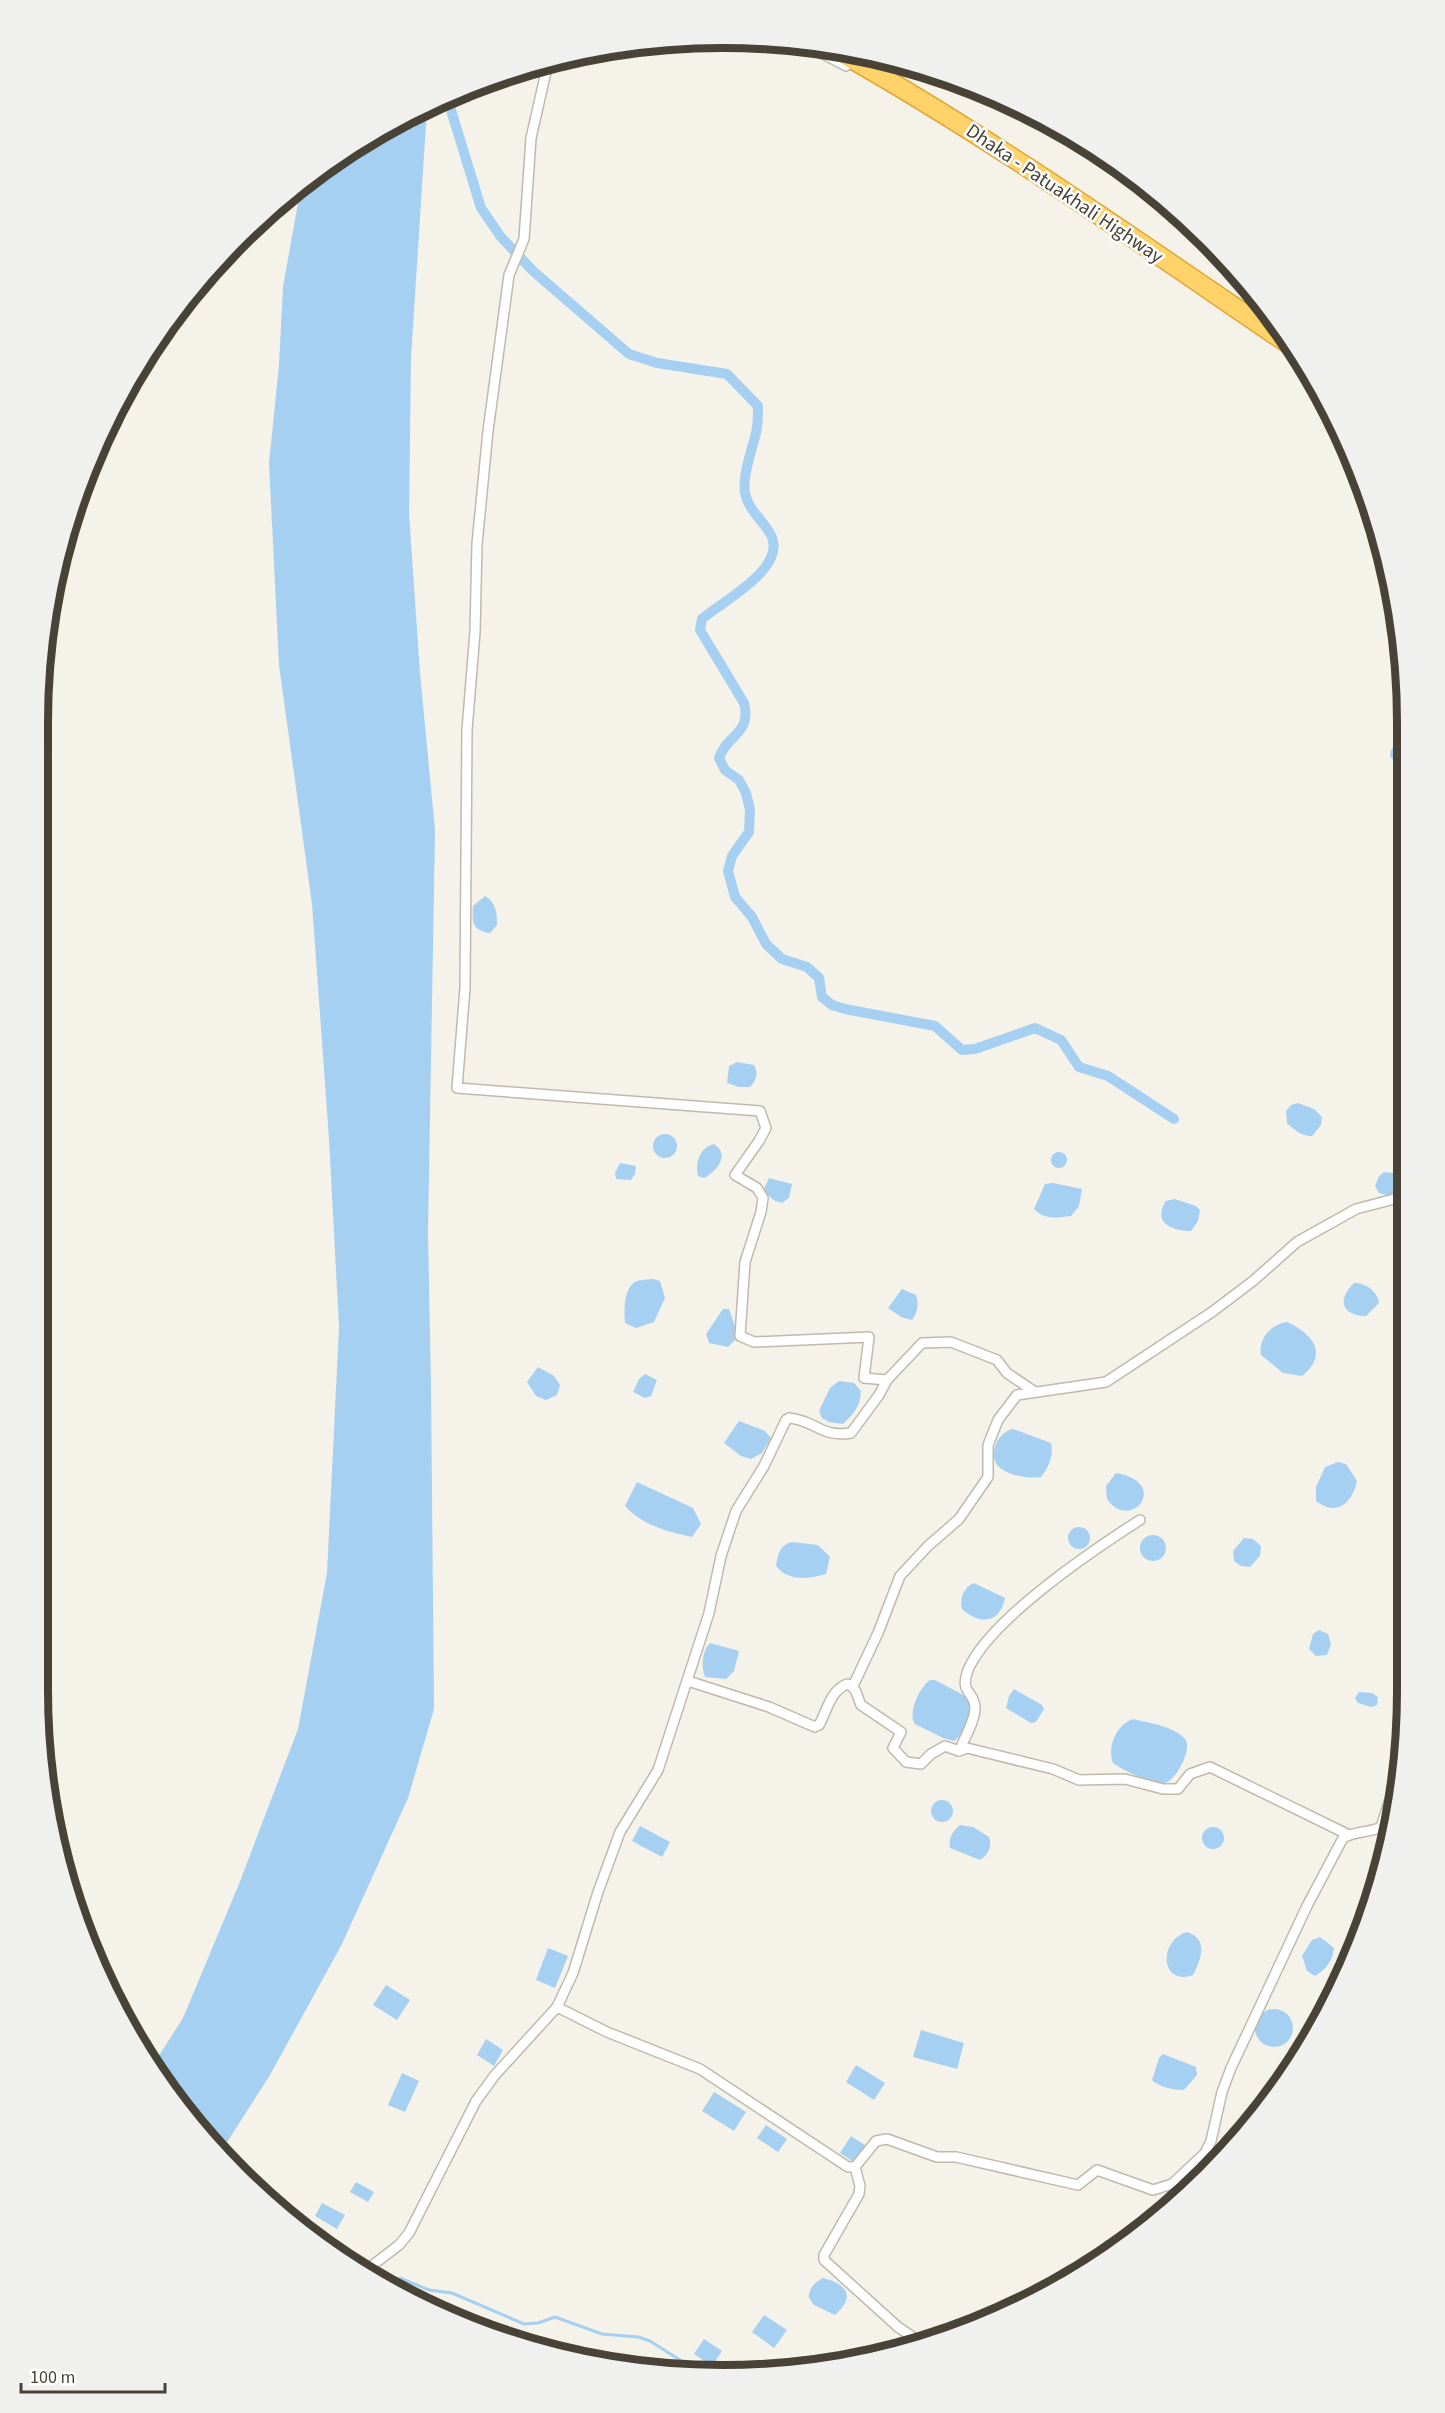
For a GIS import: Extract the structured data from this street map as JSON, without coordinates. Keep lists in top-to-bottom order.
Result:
{
  "streets": {
    "highway": ["Dhaka - Patuakhali Highway"]
  },
  "scale_bar": "100 m"
}
